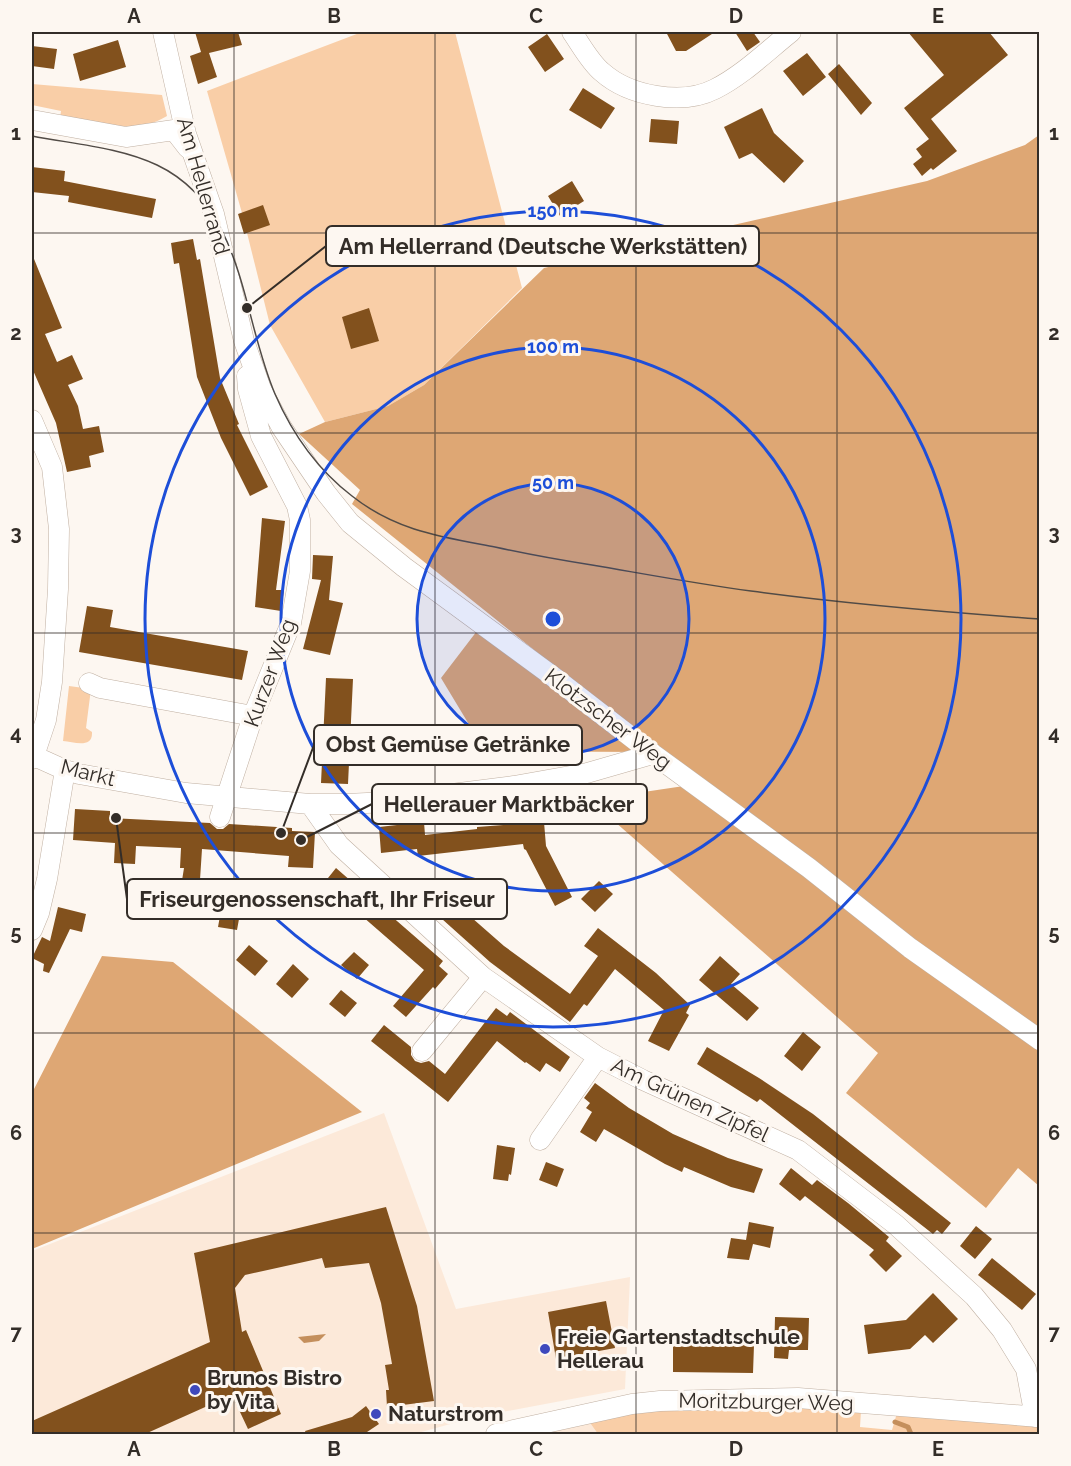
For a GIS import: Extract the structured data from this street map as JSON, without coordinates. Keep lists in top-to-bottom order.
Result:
{
  "streets": {
    "street": [
      "Am Hellerrand",
      "Kurzer Weg",
      "Klotzscher Weg",
      "Markt",
      "Am Grünen Zipfel",
      "Moritzburger Weg"
    ]
  },
  "crossings": [
    ["Am Hellerrand", "Kurzer Weg"],
    ["Am Hellerrand", "Klotzscher Weg"],
    ["Kurzer Weg", "Klotzscher Weg"],
    ["Kurzer Weg", "Markt"],
    ["Klotzscher Weg", "Markt"],
    ["Markt", "Am Grünen Zipfel"],
    ["Am Grünen Zipfel", "Moritzburger Weg"]
  ],
  "places": [
    "Am Hellerrand (Deutsche Werkstätten)",
    "Friseurgenossenschaft, Ihr Friseur",
    "Obst Gemüse Getränke",
    "Hellerauer Marktbäcker",
    "Freie Gartenstadtschule Hellerau",
    "Brunos Bistro by Vita",
    "Naturstrom"
  ],
  "grid": {
    "columns": [
      "A",
      "B",
      "C",
      "D",
      "E"
    ],
    "rows": [
      "1",
      "2",
      "3",
      "4",
      "5",
      "6",
      "7"
    ]
  },
  "rings": ["150 m", "100 m", "50 m"]
}
